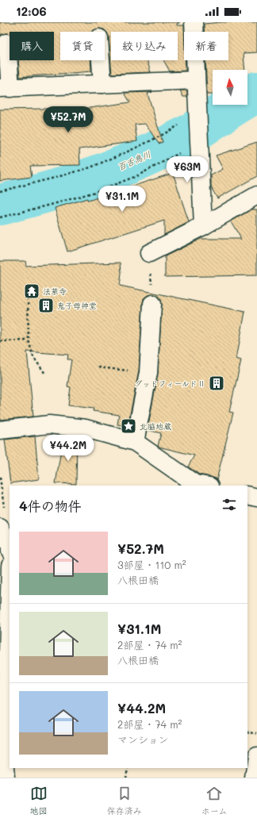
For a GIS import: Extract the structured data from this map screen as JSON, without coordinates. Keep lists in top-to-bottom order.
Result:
{
  "water": ["百舌鳥川"],
  "places": {
    "temple": ["法華寺"],
    "building": ["鬼子母神堂", "グッドフィールドⅡ"],
    "place": ["北脇地蔵"]
  },
  "north": "top",
  "page": {
    "status": "12:06",
    "chip": [
      "購入",
      "賃貸",
      "絞り込み",
      "新着"
    ],
    "price": [
      "¥52.7M",
      "¥63M",
      "¥31.1M",
      "¥44.2M"
    ],
    "heading": "4件の物件",
    "list": [
      {
        "name": "¥52.7M",
        "note": "3部屋 · 110 m² · 八根田橋"
      },
      {
        "name": "¥31.1M",
        "note": "2部屋 · 74 m² · 八根田橋"
      },
      {
        "name": "¥44.2M",
        "note": "2部屋 · 74 m² · マンション"
      }
    ],
    "tabs": ["地図", "保存済み", "ホーム"]
  }
}
